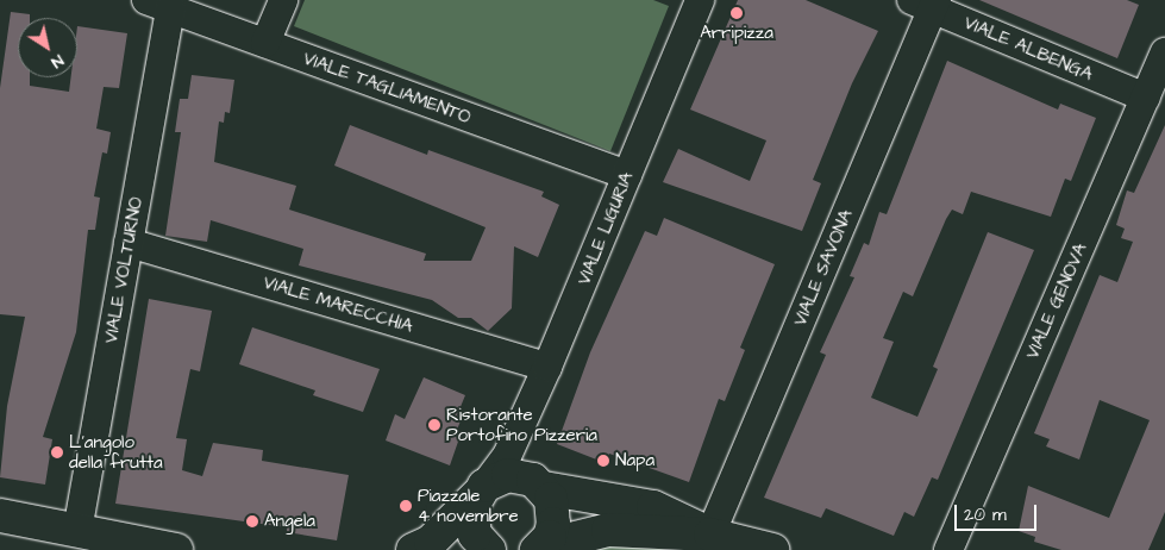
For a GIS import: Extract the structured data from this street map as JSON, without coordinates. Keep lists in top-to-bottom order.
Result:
{
  "streets": {
    "street": [
      "VIALE ALBENGA",
      "VIALE TAGLIAMENTO",
      "VIALE LIGURIA",
      "VIALE SAVONA",
      "VIALE VOLTURNO",
      "VIALE GENOVA",
      "VIALE MARECCHIA"
    ]
  },
  "crossings": [
    ["VIALE ALBENGA", "VIALE SAVONA"],
    ["VIALE ALBENGA", "VIALE GENOVA"],
    ["VIALE TAGLIAMENTO", "VIALE LIGURIA"],
    ["VIALE TAGLIAMENTO", "VIALE VOLTURNO"],
    ["VIALE LIGURIA", "VIALE MARECCHIA"],
    ["VIALE VOLTURNO", "VIALE MARECCHIA"]
  ],
  "places": [
    "Arripizza",
    "Ristorante Portofino Pizzeria",
    "L'angolo della frutta",
    "Napa",
    "Piazzale 4 novembre",
    "Angela"
  ],
  "scale_bar": "20 m",
  "north": "bottom right"
}
